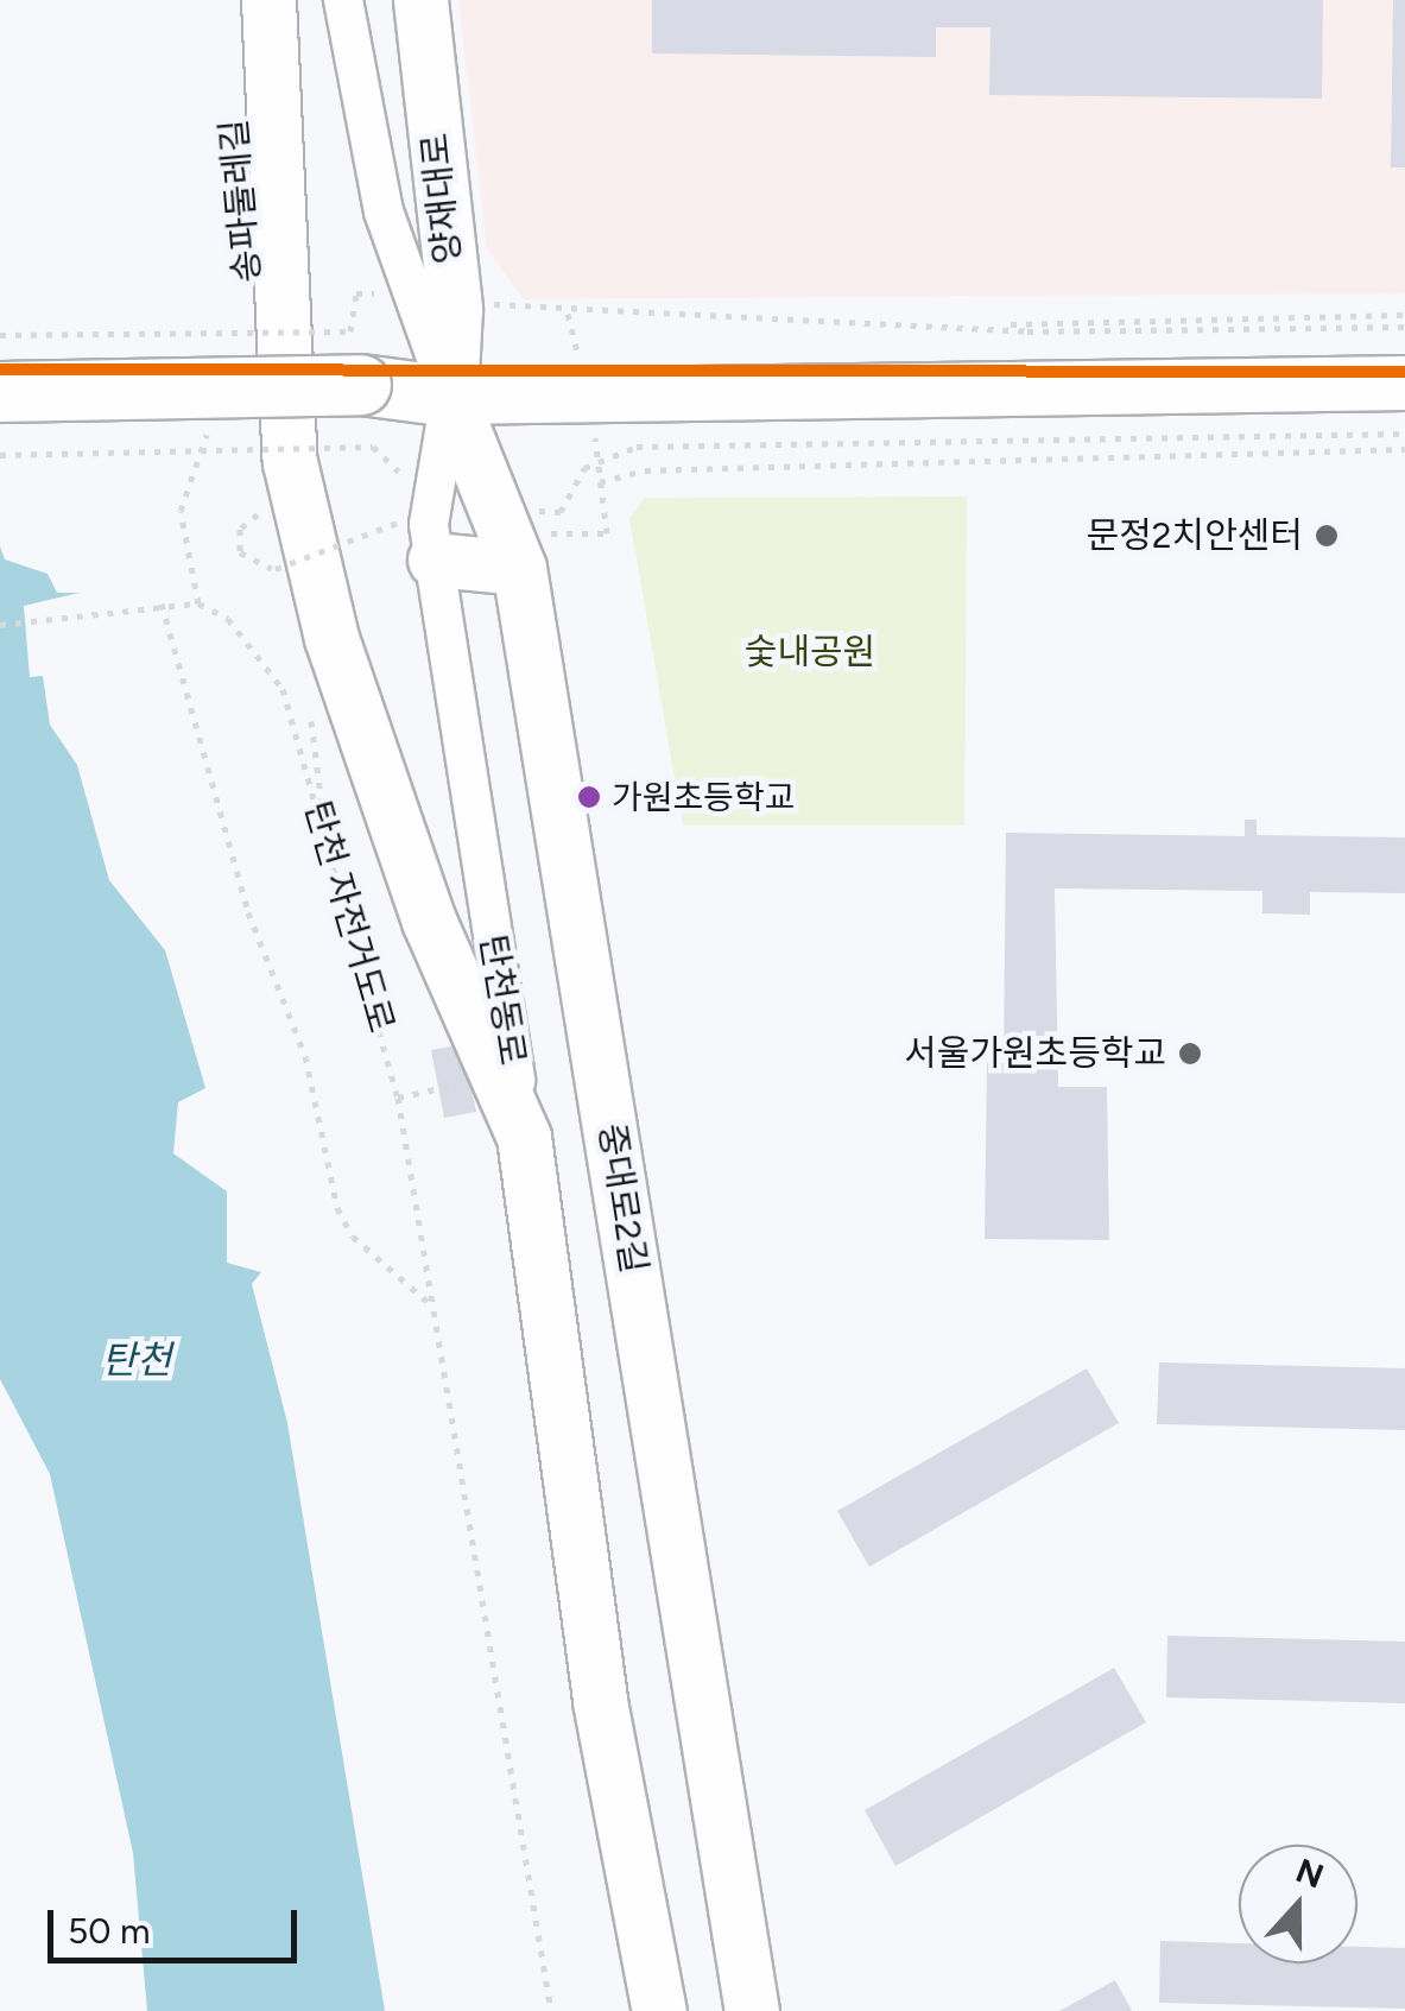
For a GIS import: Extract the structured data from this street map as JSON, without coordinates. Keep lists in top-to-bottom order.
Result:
{
  "streets": {
    "main road": ["양재대로", "탄천동로", "중대로2길"],
    "path": ["송파둘레길", "탄천 자전거도로"]
  },
  "crossings": [
    ["양재대로", "탄천동로"],
    ["양재대로", "중대로2길"],
    ["탄천동로", "중대로2길"]
  ],
  "water": ["탄천"],
  "parks": ["숯내공원"],
  "places": ["문정2치안센터", "가원초등학교", "서울가원초등학교"],
  "scale_bar": "50 m",
  "north": "top"
}
